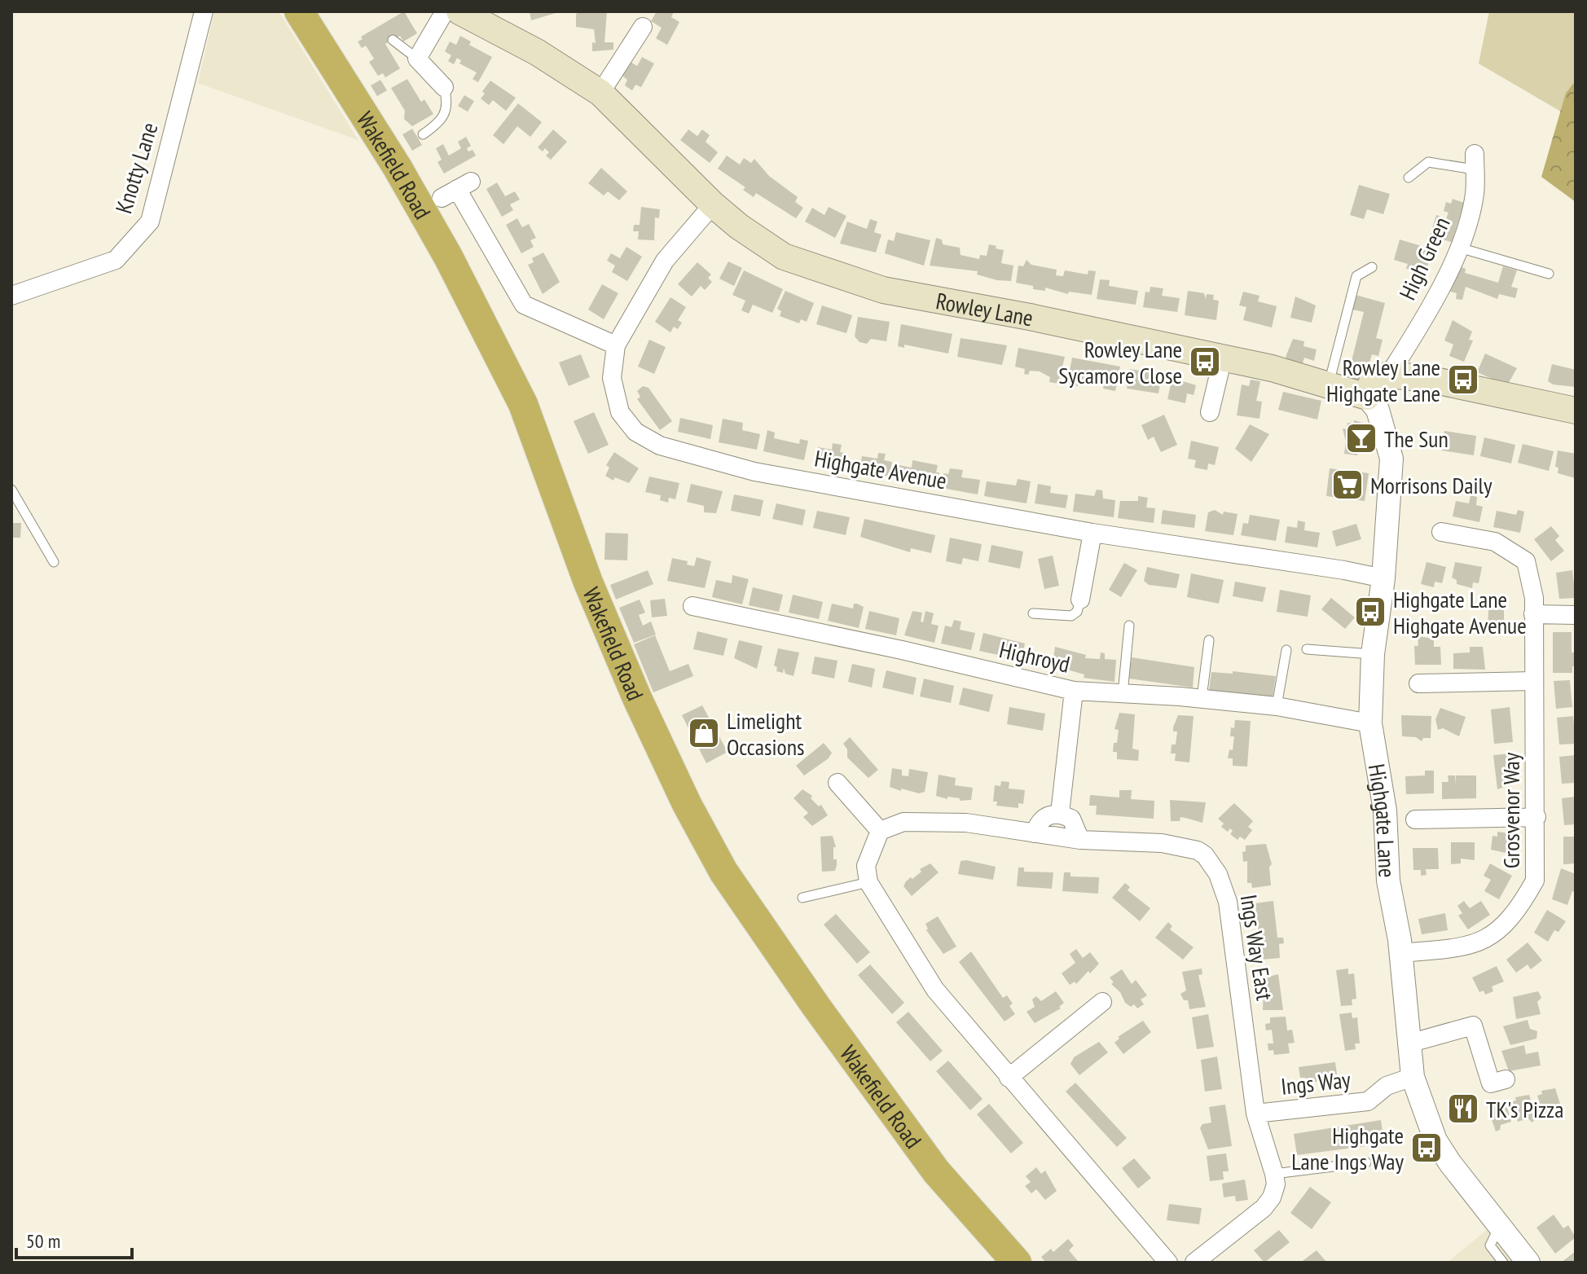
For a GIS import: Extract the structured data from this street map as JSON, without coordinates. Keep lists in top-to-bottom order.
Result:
{
  "streets": {
    "highway": ["Wakefield Road"],
    "main road": ["Rowley Lane"],
    "street": [
      "Knotty Lane",
      "High Green",
      "Highgate Avenue",
      "Highroyd",
      "Grosvenor Way",
      "Highgate Lane",
      "Ings Way East",
      "Ings Way"
    ]
  },
  "crossings": [
    ["Rowley Lane", "Highgate Avenue"],
    ["Rowley Lane", "Highgate Lane"],
    ["Highgate Avenue", "Highgate Lane"],
    ["Highroyd", "Highgate Lane"],
    ["Grosvenor Way", "Highgate Lane"],
    ["Highgate Lane", "Ings Way"],
    ["Ings Way East", "Ings Way"]
  ],
  "places": {
    "bus stop": [
      "Rowley Lane Sycamore Close",
      "Rowley Lane Highgate Lane",
      "Highgate Lane Highgate Avenue",
      "Highgate Lane Ings Way"
    ],
    "bar": ["The Sun"],
    "supermarket": ["Morrisons Daily"],
    "shop": ["Limelight Occasions"],
    "restaurant": ["TK's Pizza"]
  },
  "scale_bar": "50 m"
}
